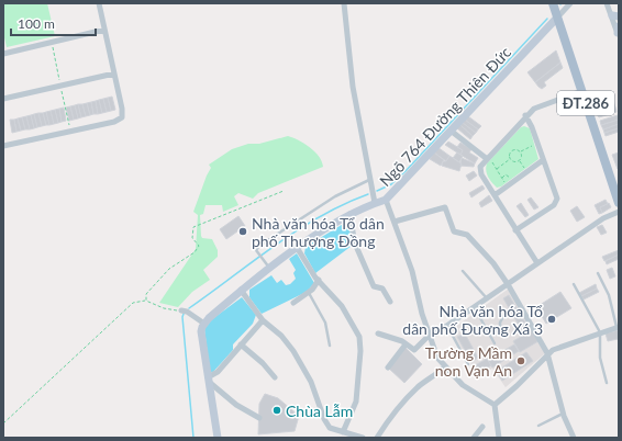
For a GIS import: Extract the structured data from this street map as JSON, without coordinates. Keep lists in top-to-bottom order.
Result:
{
  "streets": {
    "main road": ["ĐT.286"],
    "street": ["Ngõ 764 Đường Thiên Đức"]
  },
  "crossings": [
    ["ĐT.286", "Ngõ 764 Đường Thiên Đức"]
  ],
  "places": [
    "Nhà văn hóa Tổ dân phố Thượng Đồng",
    "Nhà văn hóa Tổ dân phố Đương Xá 3",
    "Trường Mầm non Vạn An",
    "Chùa Lẫm"
  ],
  "scale_bar": "100 m"
}
